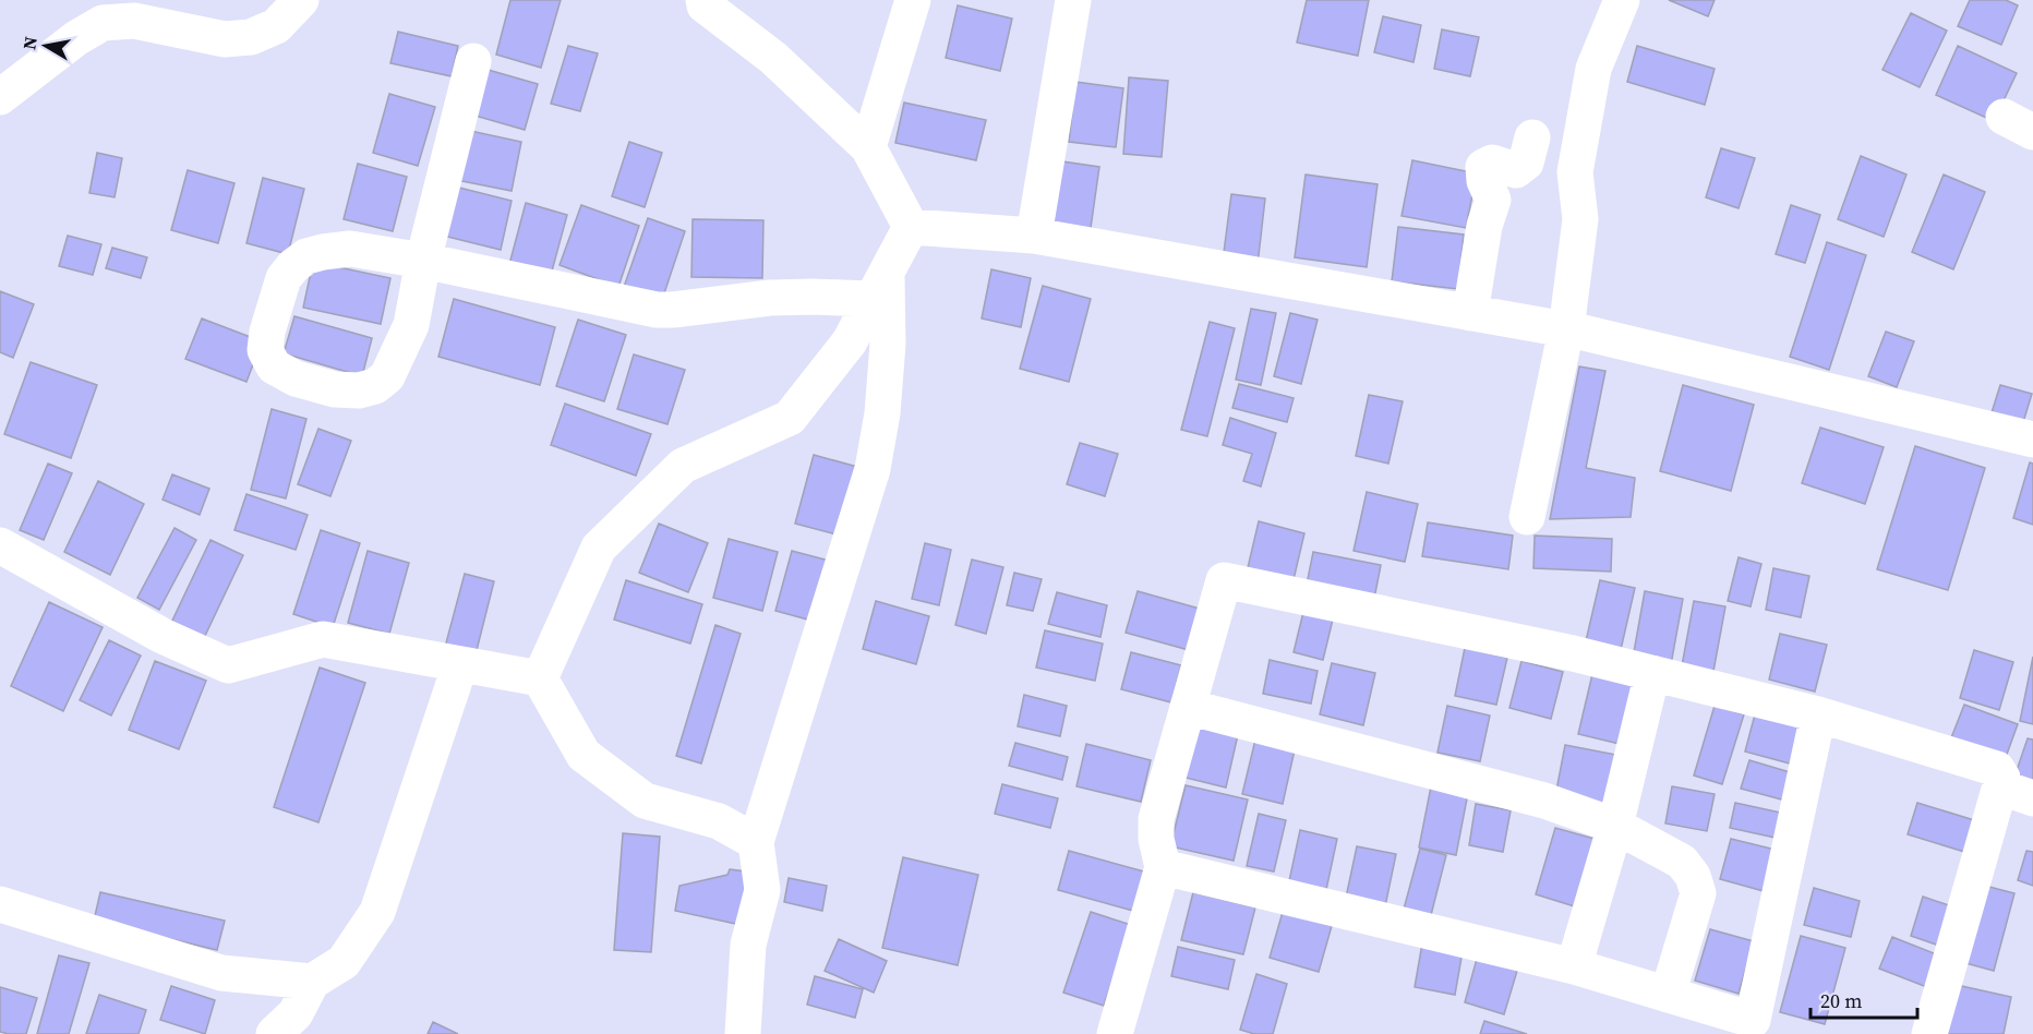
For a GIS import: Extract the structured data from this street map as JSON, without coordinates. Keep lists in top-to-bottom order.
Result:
{
  "scale_bar": "20 m",
  "north": "left"
}
